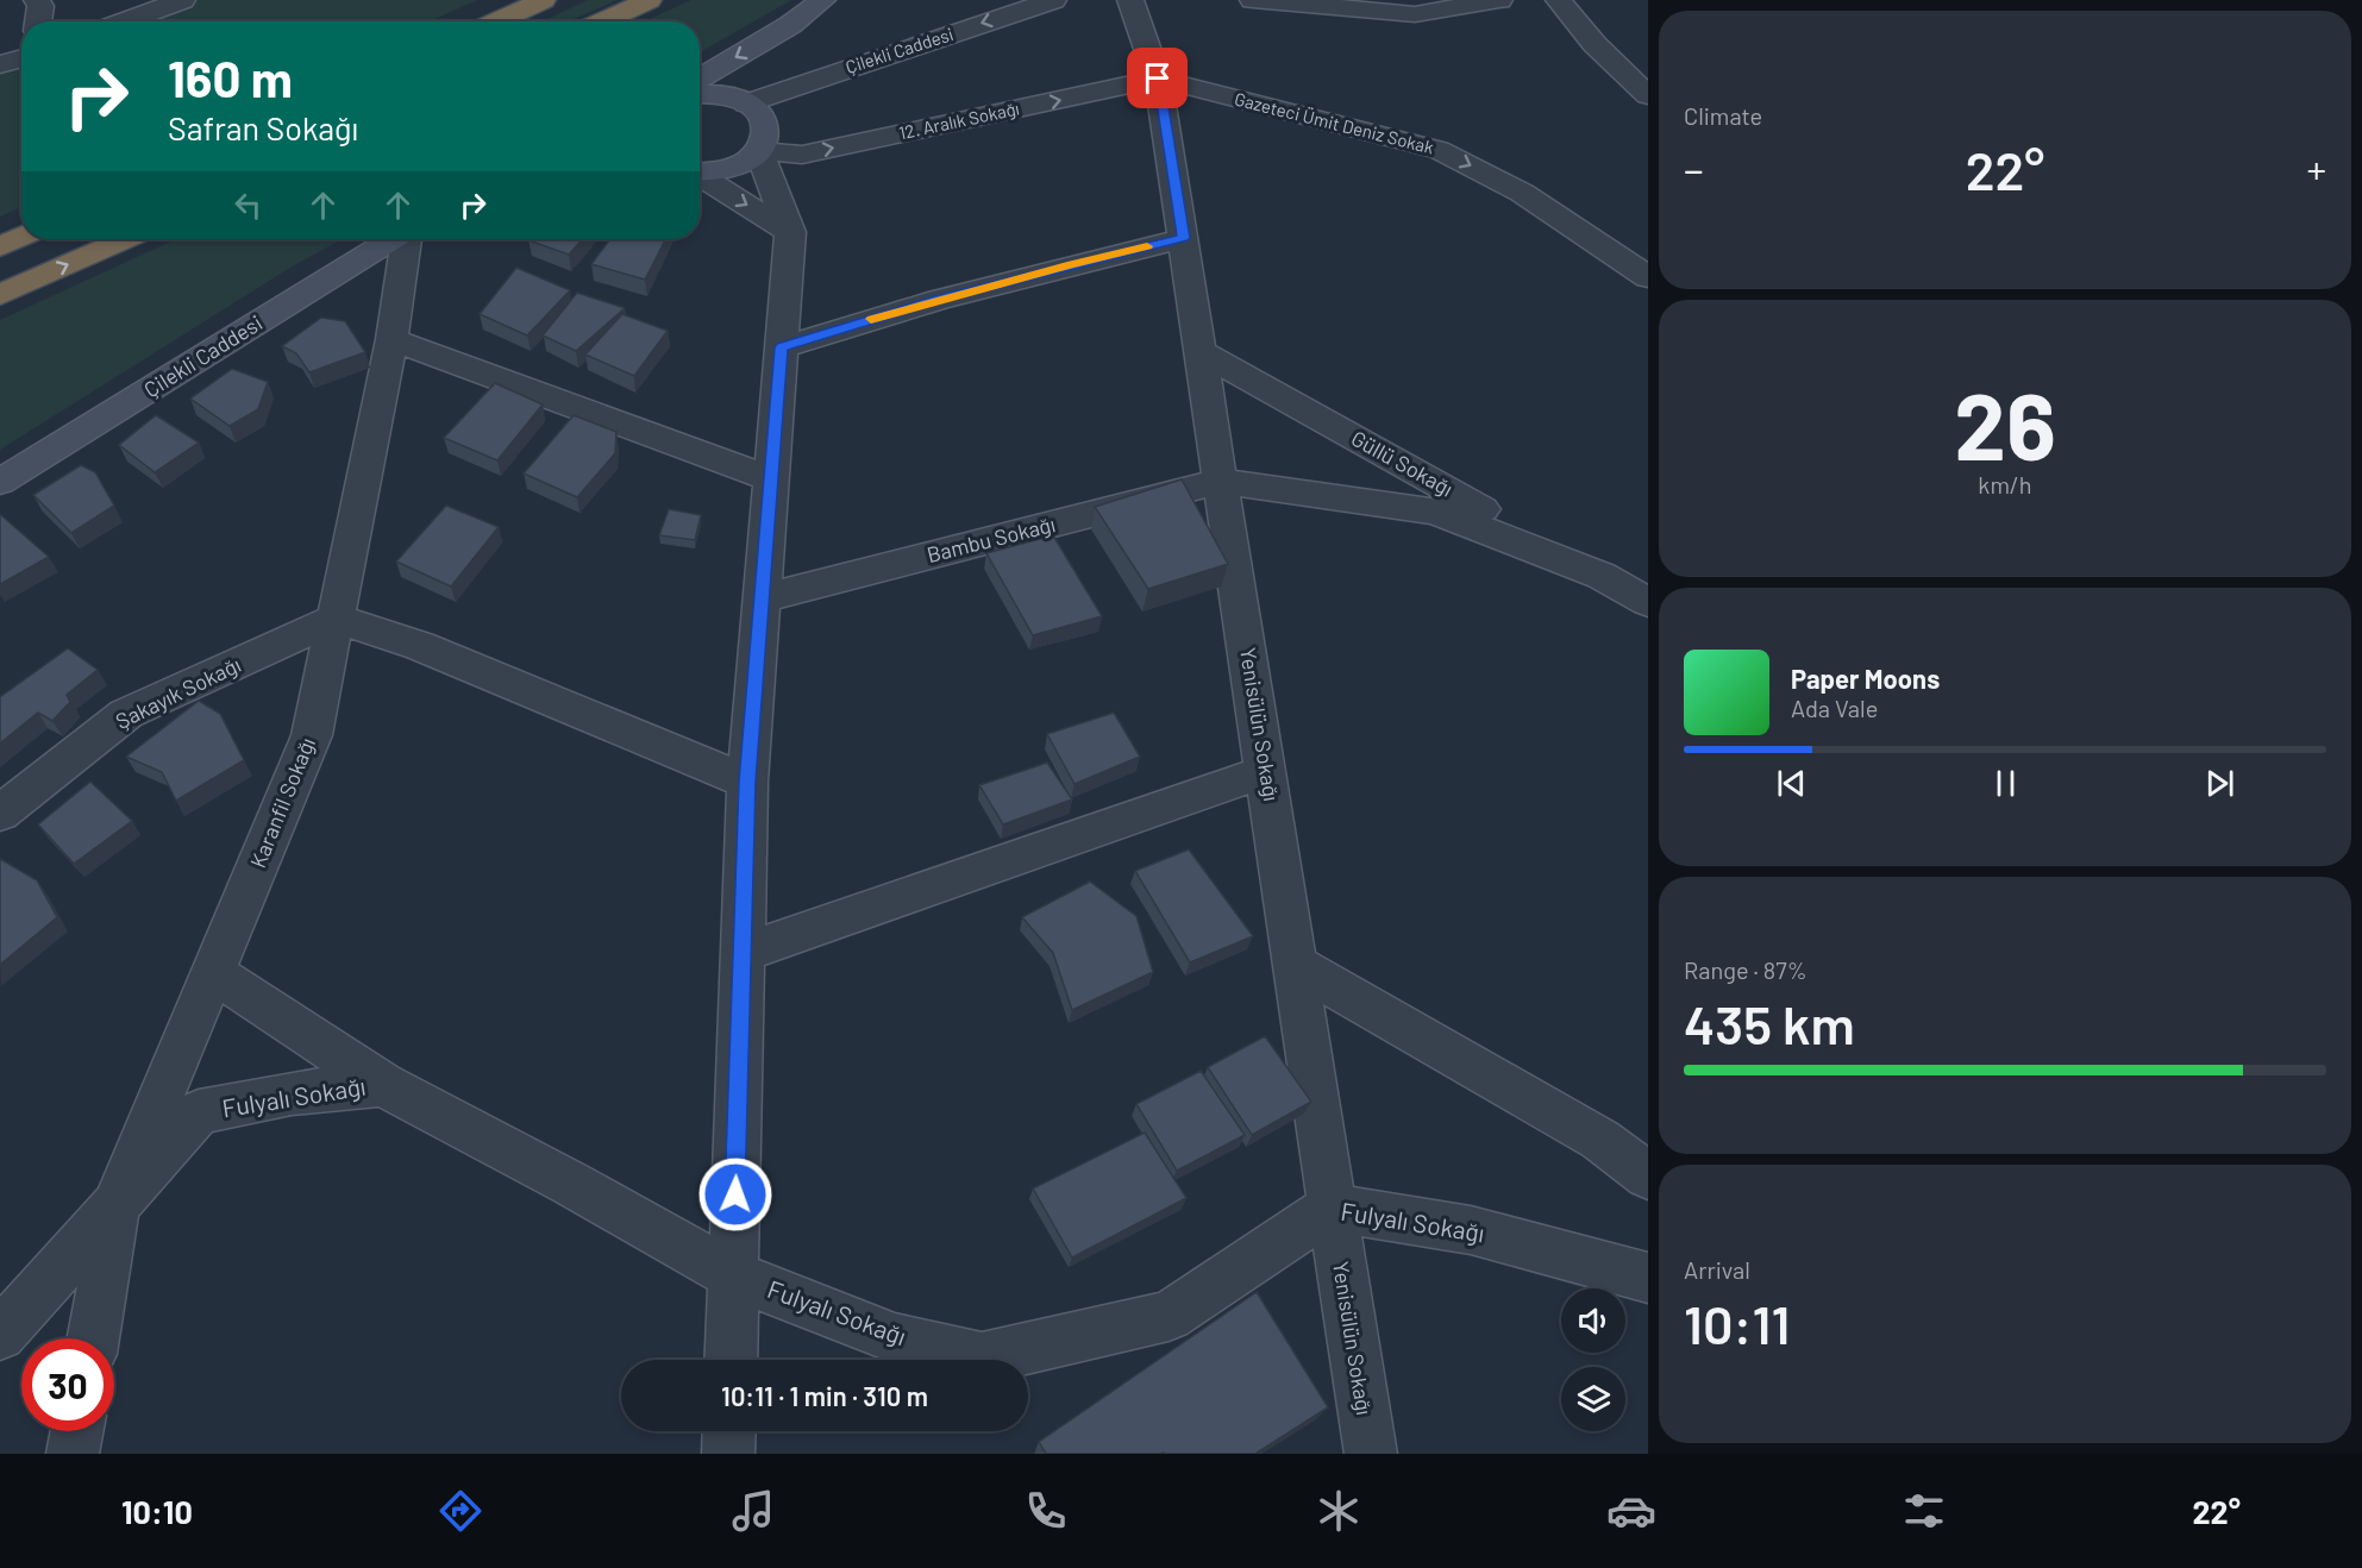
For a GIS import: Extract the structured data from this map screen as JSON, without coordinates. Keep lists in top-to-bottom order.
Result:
{
  "streets": {
    "main road": ["Çilekli Caddesi"],
    "street": [
      "12. Aralık Sokağı",
      "Gazeteci Ümit Deniz Sokak",
      "Güllü Sokağı",
      "Bambu Sokağı",
      "Şakayık Sokağı",
      "Yenisülün Sokağı",
      "Karanfil Sokağı",
      "Fulyalı Sokağı"
    ]
  },
  "crossings": [
    ["12. Aralık Sokağı", "Gazeteci Ümit Deniz Sokak"],
    ["12. Aralık Sokağı", "Yenisülün Sokağı"],
    ["Gazeteci Ümit Deniz Sokak", "Yenisülün Sokağı"],
    ["Güllü Sokağı", "Bambu Sokağı"],
    ["Güllü Sokağı", "Yenisülün Sokağı"],
    ["Bambu Sokağı", "Yenisülün Sokağı"],
    ["Şakayık Sokağı", "Karanfil Sokağı"],
    ["Yenisülün Sokağı", "Fulyalı Sokağı"],
    ["Karanfil Sokağı", "Fulyalı Sokağı"]
  ],
  "page": {
    "tile": [
      "Climate",
      ["26", "km/h"],
      ["Range · 87%", "435 km"],
      ["Arrival", "10:11"]
    ],
    "turn": ["160 m", "Safran Sokağı"],
    "heat": ["−", "22°", "+"],
    "song": ["Paper Moons", "Ada Vale"],
    "limit": "30",
    "trip": "10:11 · 1 min · 310 m",
    "tabs": ["10:10", "22°"]
  }
}
